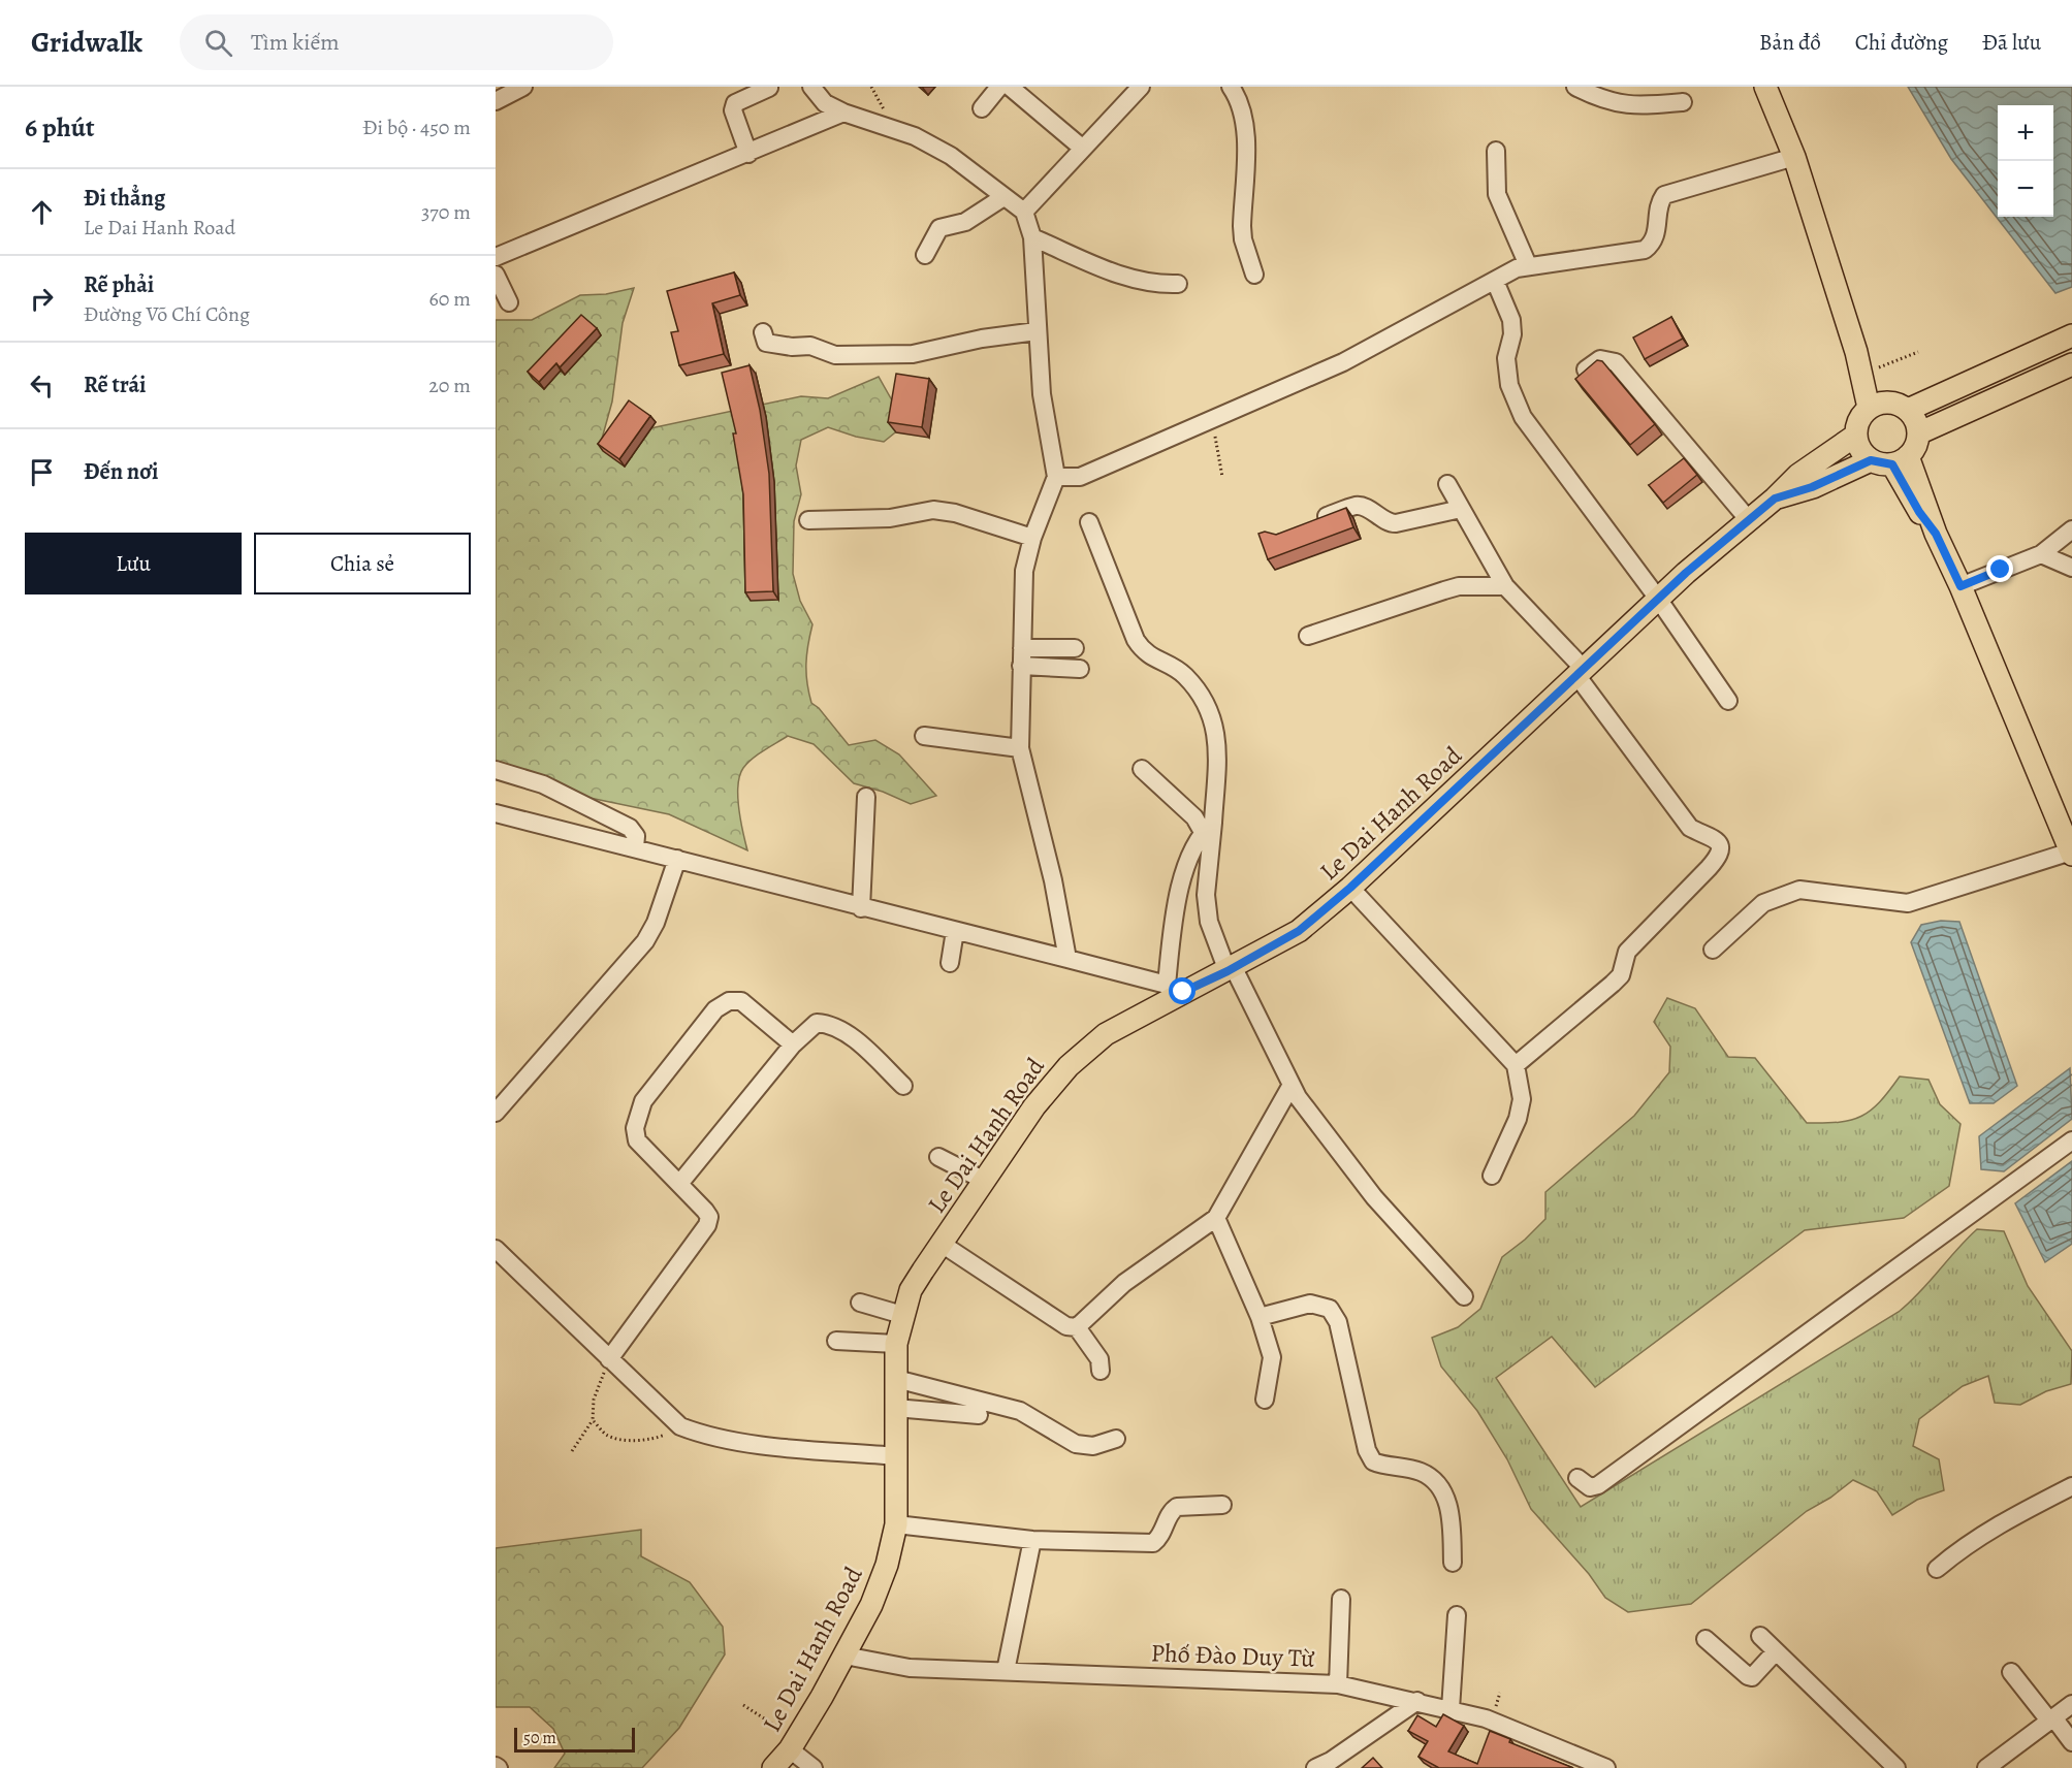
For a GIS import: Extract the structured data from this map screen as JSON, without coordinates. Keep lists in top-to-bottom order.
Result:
{
  "streets": {
    "main road": ["Le Dai Hanh Road"],
    "street": ["Phố Đào Duy Từ"]
  },
  "crossings": [
    ["Le Dai Hanh Road", "Phố Đào Duy Từ"]
  ],
  "scale_bar": "50 m",
  "page": {
    "header": "Gridwalk",
    "search": "Tìm kiếm",
    "nav": ["Bản đồ", "Chỉ đường", "Đã lưu"],
    "heading": ["6 phút", "Đi bộ · 450 m"],
    "map_buttons": ["+", "−"],
    "list": [
      ["Đi thẳng", "Le Dai Hanh Road", "370 m"],
      ["Rẽ phải", "Đường Võ Chí Công", "60 m"],
      ["Rẽ trái", "20 m"],
      "Đến nơi"
    ],
    "buttons": ["Lưu", "Chia sẻ"],
    "scale": "50 m"
  }
}
